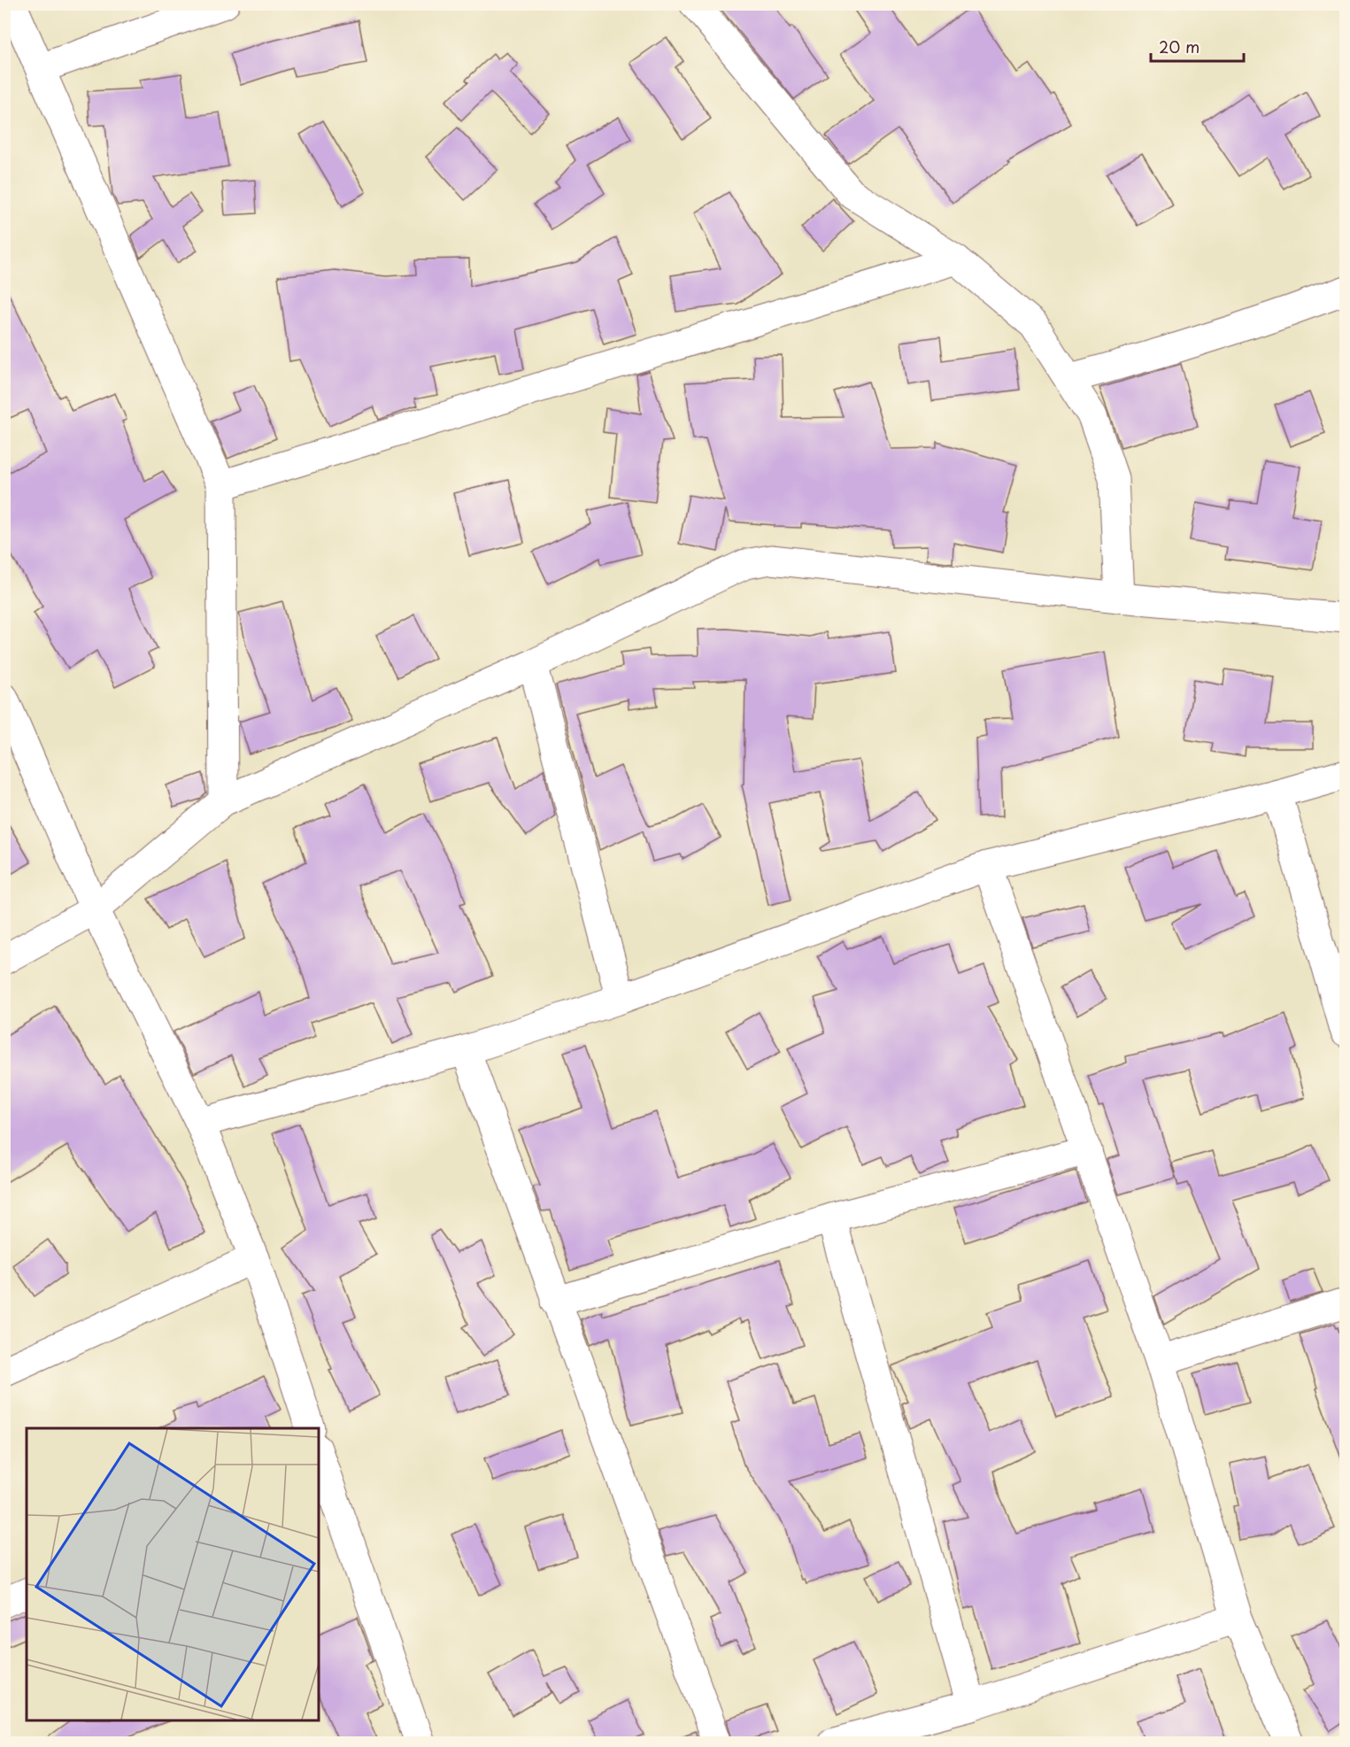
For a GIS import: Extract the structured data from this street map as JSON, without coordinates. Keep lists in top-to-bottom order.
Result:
{
  "scale_bar": "20 m"
}
